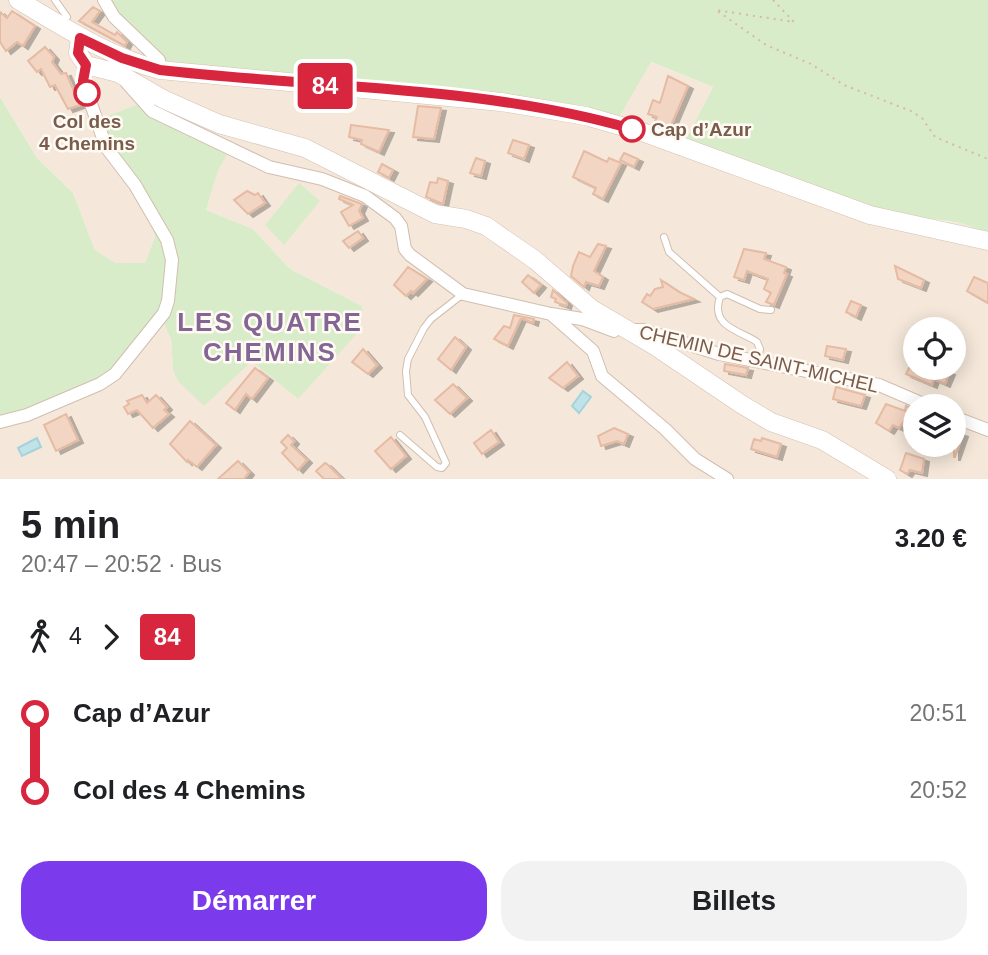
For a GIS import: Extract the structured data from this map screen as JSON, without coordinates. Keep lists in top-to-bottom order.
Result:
{
  "streets": {
    "street": ["CHEMIN DE SAINT-MICHEL"]
  },
  "districts": ["LES QUATRE CHEMINS"],
  "places": ["Col des 4 Chemins", "Cap d’Azur"],
  "lines": ["bus line 84"],
  "page": {
    "on_map": "84",
    "heading": ["5 min", "20:47 – 20:52 · Bus", "3.20 €"],
    "legs": ["4", "84"],
    "list": [
      {
        "name": "Cap d’Azur",
        "value": "20:51"
      },
      {
        "name": "Col des 4 Chemins",
        "value": "20:52"
      }
    ],
    "buttons": ["Démarrer", "Billets"]
  }
}
